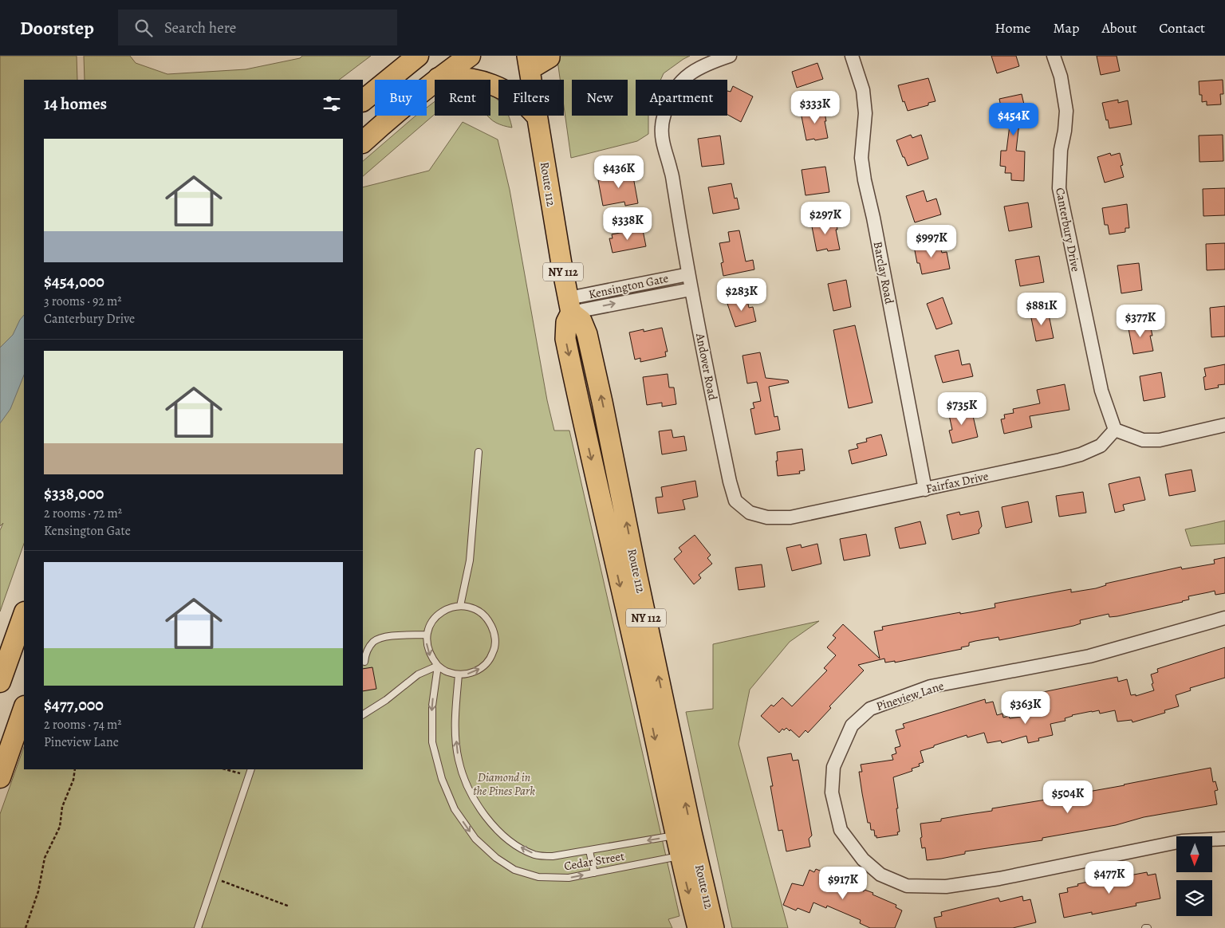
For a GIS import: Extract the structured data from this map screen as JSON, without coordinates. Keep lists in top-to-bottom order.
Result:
{
  "streets": {
    "main road": ["Route 112", "NY 112"],
    "street": [
      "Canterbury Drive",
      "Barclay Road",
      "Kensington Gate",
      "Andover Road",
      "Fairfax Drive",
      "Pineview Lane"
    ],
    "lane": ["Cedar Street"]
  },
  "crossings": [
    ["Route 112", "Kensington Gate"],
    ["Route 112", "Cedar Street"],
    ["Canterbury Drive", "Fairfax Drive"],
    ["Barclay Road", "Fairfax Drive"],
    ["Kensington Gate", "Andover Road"],
    ["Andover Road", "Fairfax Drive"]
  ],
  "parks": ["Diamond in the Pines Park"],
  "north": "bottom",
  "page": {
    "header": "Doorstep",
    "search": "Search here",
    "nav": [
      "Home",
      "Map",
      "About",
      "Contact"
    ],
    "chip": [
      "Buy",
      "Rent",
      "Filters",
      "New",
      "Apartment"
    ],
    "heading": "14 homes",
    "price": [
      "$333K",
      "$454K",
      "$436K",
      "$297K",
      "$338K",
      "$997K",
      "$283K",
      "$881K",
      "$377K",
      "$735K",
      "$363K",
      "$504K",
      "$477K",
      "$917K"
    ],
    "list": [
      {
        "name": "$454,000",
        "note": "3 rooms · 92 m² · Canterbury Drive"
      },
      {
        "name": "$338,000",
        "note": "2 rooms · 72 m² · Kensington Gate"
      },
      {
        "name": "$477,000",
        "note": "2 rooms · 74 m² · Pineview Lane"
      }
    ]
  }
}
